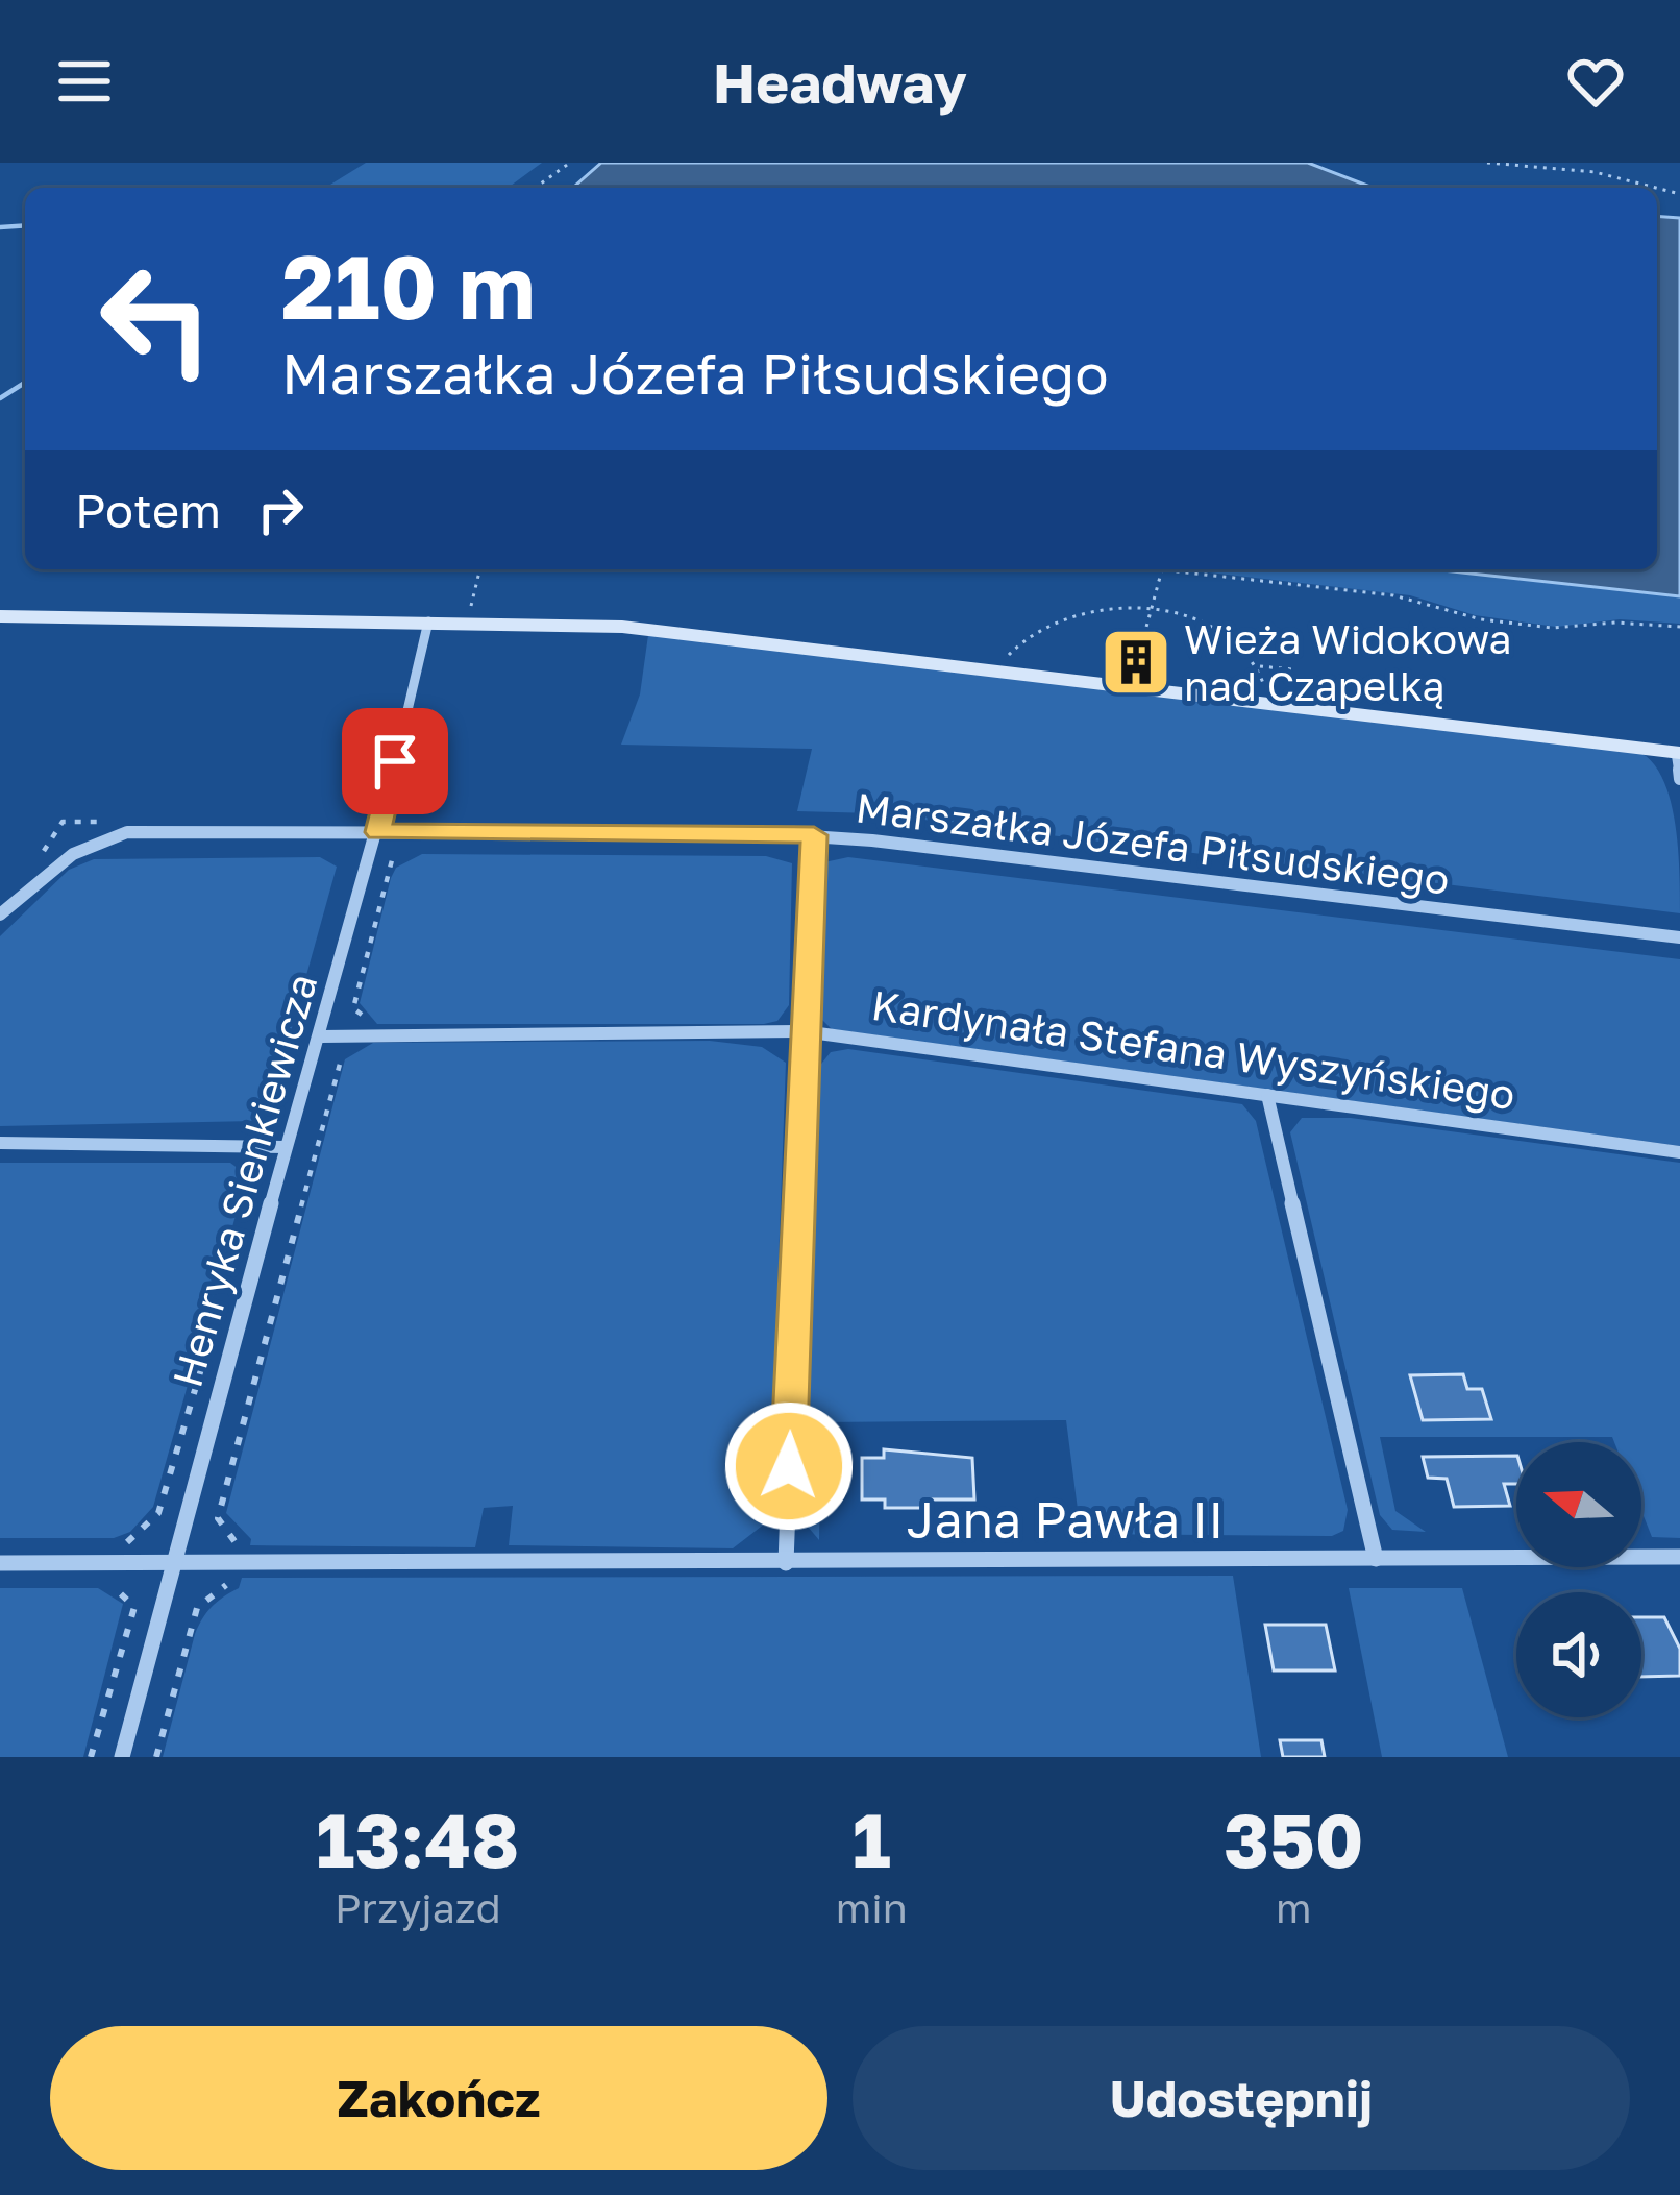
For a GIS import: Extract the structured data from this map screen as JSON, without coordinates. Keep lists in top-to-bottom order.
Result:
{
  "streets": {
    "street": [
      "Marszałka Józefa Piłsudskiego",
      "Kardynała Stefana Wyszyńskiego",
      "Henryka Sienkiewicza",
      "Jana Pawła II"
    ]
  },
  "crossings": [
    ["Marszałka Józefa Piłsudskiego", "Henryka Sienkiewicza"],
    ["Kardynała Stefana Wyszyńskiego", "Henryka Sienkiewicza"],
    ["Henryka Sienkiewicza", "Jana Pawła II"]
  ],
  "places": {
    "building": ["Wieża Widokowa nad Czapelką"]
  },
  "north": "left",
  "page": {
    "header": "Headway",
    "turn": ["210 m", "Marszałka Józefa Piłsudskiego"],
    "then": "Potem",
    "eta": [
      "13:48",
      "Przyjazd",
      "1",
      "min",
      "350",
      "m"
    ],
    "buttons": ["Zakończ", "Udostępnij"]
  }
}
